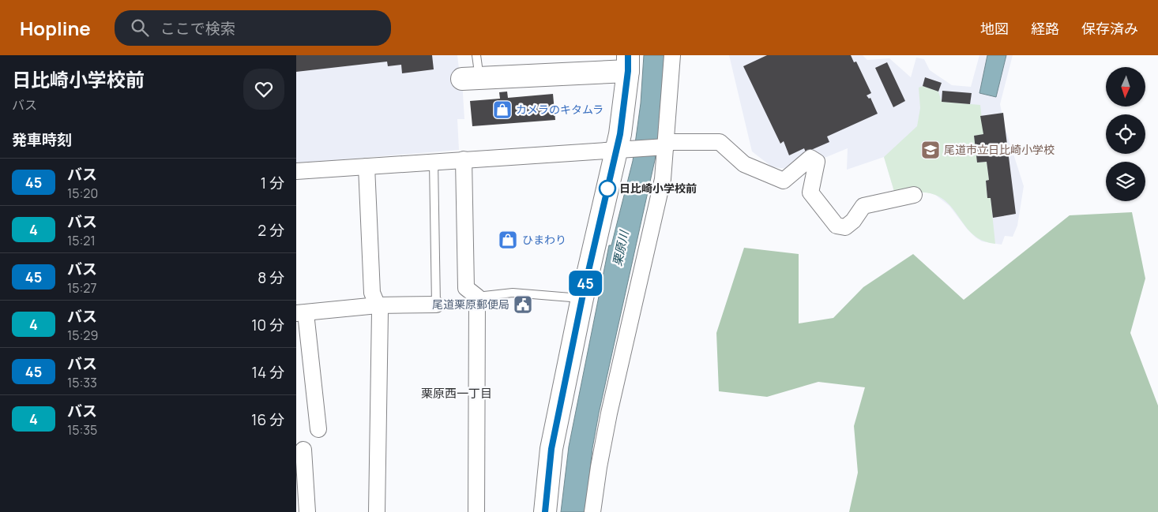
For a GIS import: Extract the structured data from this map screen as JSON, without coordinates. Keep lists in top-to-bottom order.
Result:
{
  "districts": ["栗原西一丁目"],
  "water": ["栗原川"],
  "places": {
    "shop": ["カメラのキタムラ", "ひまわり"],
    "school or university": ["尾道市立日比崎小学校"],
    "other": ["日比崎小学校前"],
    "public building": ["尾道栗原郵便局"]
  },
  "lines": ["bus line 45"],
  "north": "bottom",
  "page": {
    "header": "Hopline",
    "search": "ここで検索",
    "nav": ["地図", "経路", "保存済み"],
    "heading": [
      ["日比崎小学校前", "バス"],
      "発車時刻"
    ],
    "on_map": "45",
    "list": [
      {
        "mark": "45",
        "name": "バス",
        "note": "15:20",
        "value": "1 分"
      },
      {
        "mark": "4",
        "name": "バス",
        "note": "15:21",
        "value": "2 分"
      },
      {
        "mark": "45",
        "name": "バス",
        "note": "15:27",
        "value": "8 分"
      },
      {
        "mark": "4",
        "name": "バス",
        "note": "15:29",
        "value": "10 分"
      },
      {
        "mark": "45",
        "name": "バス",
        "note": "15:33",
        "value": "14 分"
      },
      {
        "mark": "4",
        "name": "バス",
        "note": "15:35",
        "value": "16 分"
      }
    ]
  }
}
